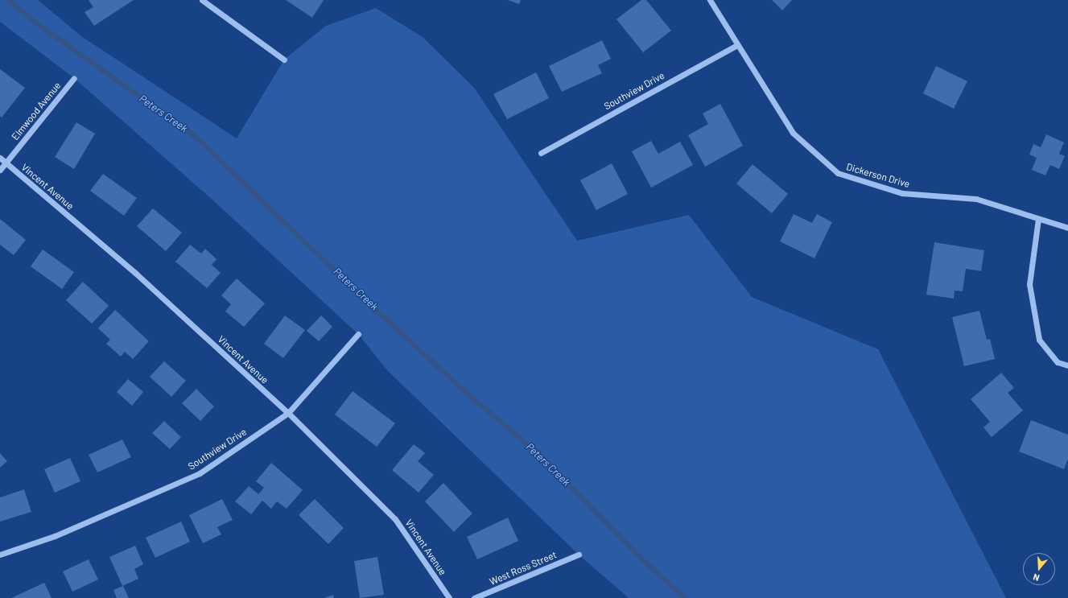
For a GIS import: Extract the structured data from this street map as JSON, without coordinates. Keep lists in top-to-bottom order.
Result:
{
  "streets": {
    "street": [
      "Southview Drive",
      "Elmwood Avenue",
      "Dickerson Drive",
      "Vincent Avenue",
      "West Ross Street"
    ]
  },
  "crossings": [
    ["Southview Drive", "Dickerson Drive"],
    ["Southview Drive", "Vincent Avenue"],
    ["Elmwood Avenue", "Vincent Avenue"]
  ],
  "water": ["Peters Creek"],
  "north": "bottom"
}
